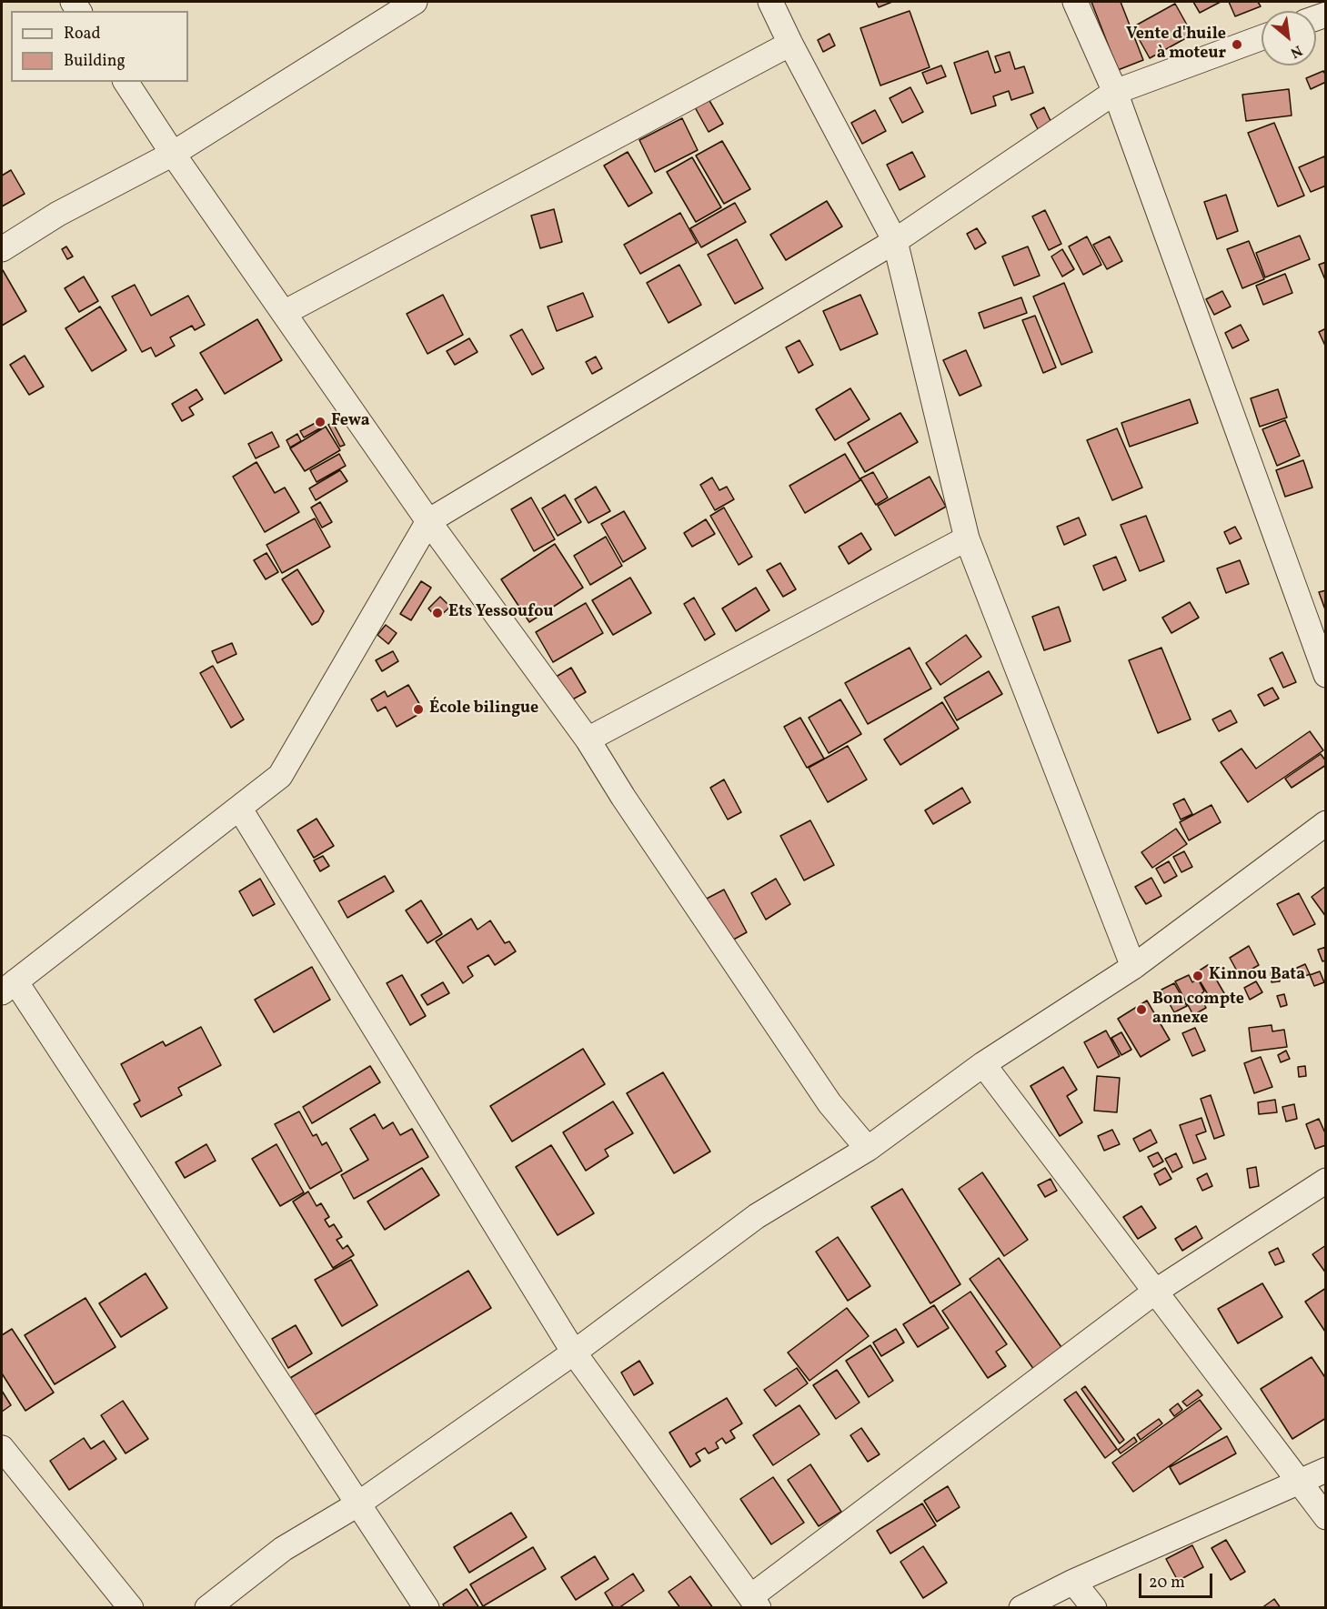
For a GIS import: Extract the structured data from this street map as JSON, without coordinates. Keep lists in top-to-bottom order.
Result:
{
  "places": [
    "Vente d'huile à moteur",
    "Fewa",
    "Ets Yessoufou",
    "École bilingue",
    "Kinnou Bata",
    "Bon compte annexe"
  ],
  "legend": ["Road", "Building"],
  "scale_bar": "20 m",
  "north": "bottom right"
}
